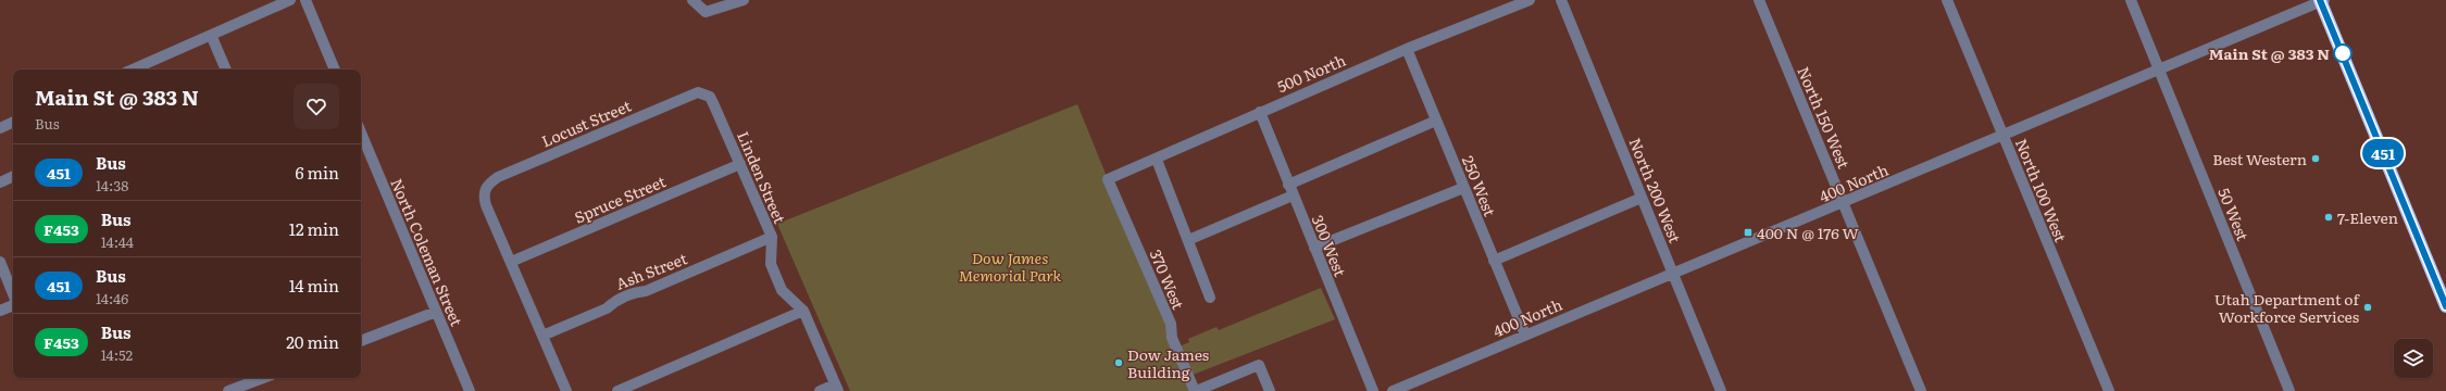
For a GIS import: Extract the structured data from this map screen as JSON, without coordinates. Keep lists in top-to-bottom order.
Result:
{
  "streets": {
    "street": [
      "500 North",
      "North 150 West",
      "Locust Street",
      "Linden Street",
      "400 North",
      "250 West",
      "North 200 West",
      "North 100 West",
      "Spruce Street",
      "50 West",
      "300 West",
      "North Coleman Street",
      "Ash Street",
      "370 West"
    ]
  },
  "crossings": [
    ["500 North", "250 West"],
    ["500 North", "300 West"],
    ["500 North", "370 West"],
    ["North 150 West", "400 North"],
    ["Locust Street", "Linden Street"],
    ["Locust Street", "Spruce Street"],
    ["Linden Street", "Spruce Street"],
    ["Linden Street", "Ash Street"],
    ["400 North", "250 West"],
    ["400 North", "North 200 West"],
    ["400 North", "North 100 West"],
    ["400 North", "50 West"]
  ],
  "parks": ["Dow James Memorial Park"],
  "places": {
    "other": [
      "Main St @ 383 N",
      "Best Western",
      "7-Eleven",
      "Utah Department of Workforce Services",
      "Dow James Building"
    ],
    "transit": ["400 N @ 176 W"]
  },
  "lines": ["bus line 451"],
  "page": {
    "on_map": "451",
    "heading": ["Main St @ 383 N", "Bus"],
    "list": [
      {
        "mark": "451",
        "name": "Bus",
        "note": "14:38",
        "value": "6 min"
      },
      {
        "mark": "F453",
        "name": "Bus",
        "note": "14:44",
        "value": "12 min"
      },
      {
        "mark": "451",
        "name": "Bus",
        "note": "14:46",
        "value": "14 min"
      },
      {
        "mark": "F453",
        "name": "Bus",
        "note": "14:52",
        "value": "20 min"
      }
    ]
  }
}
